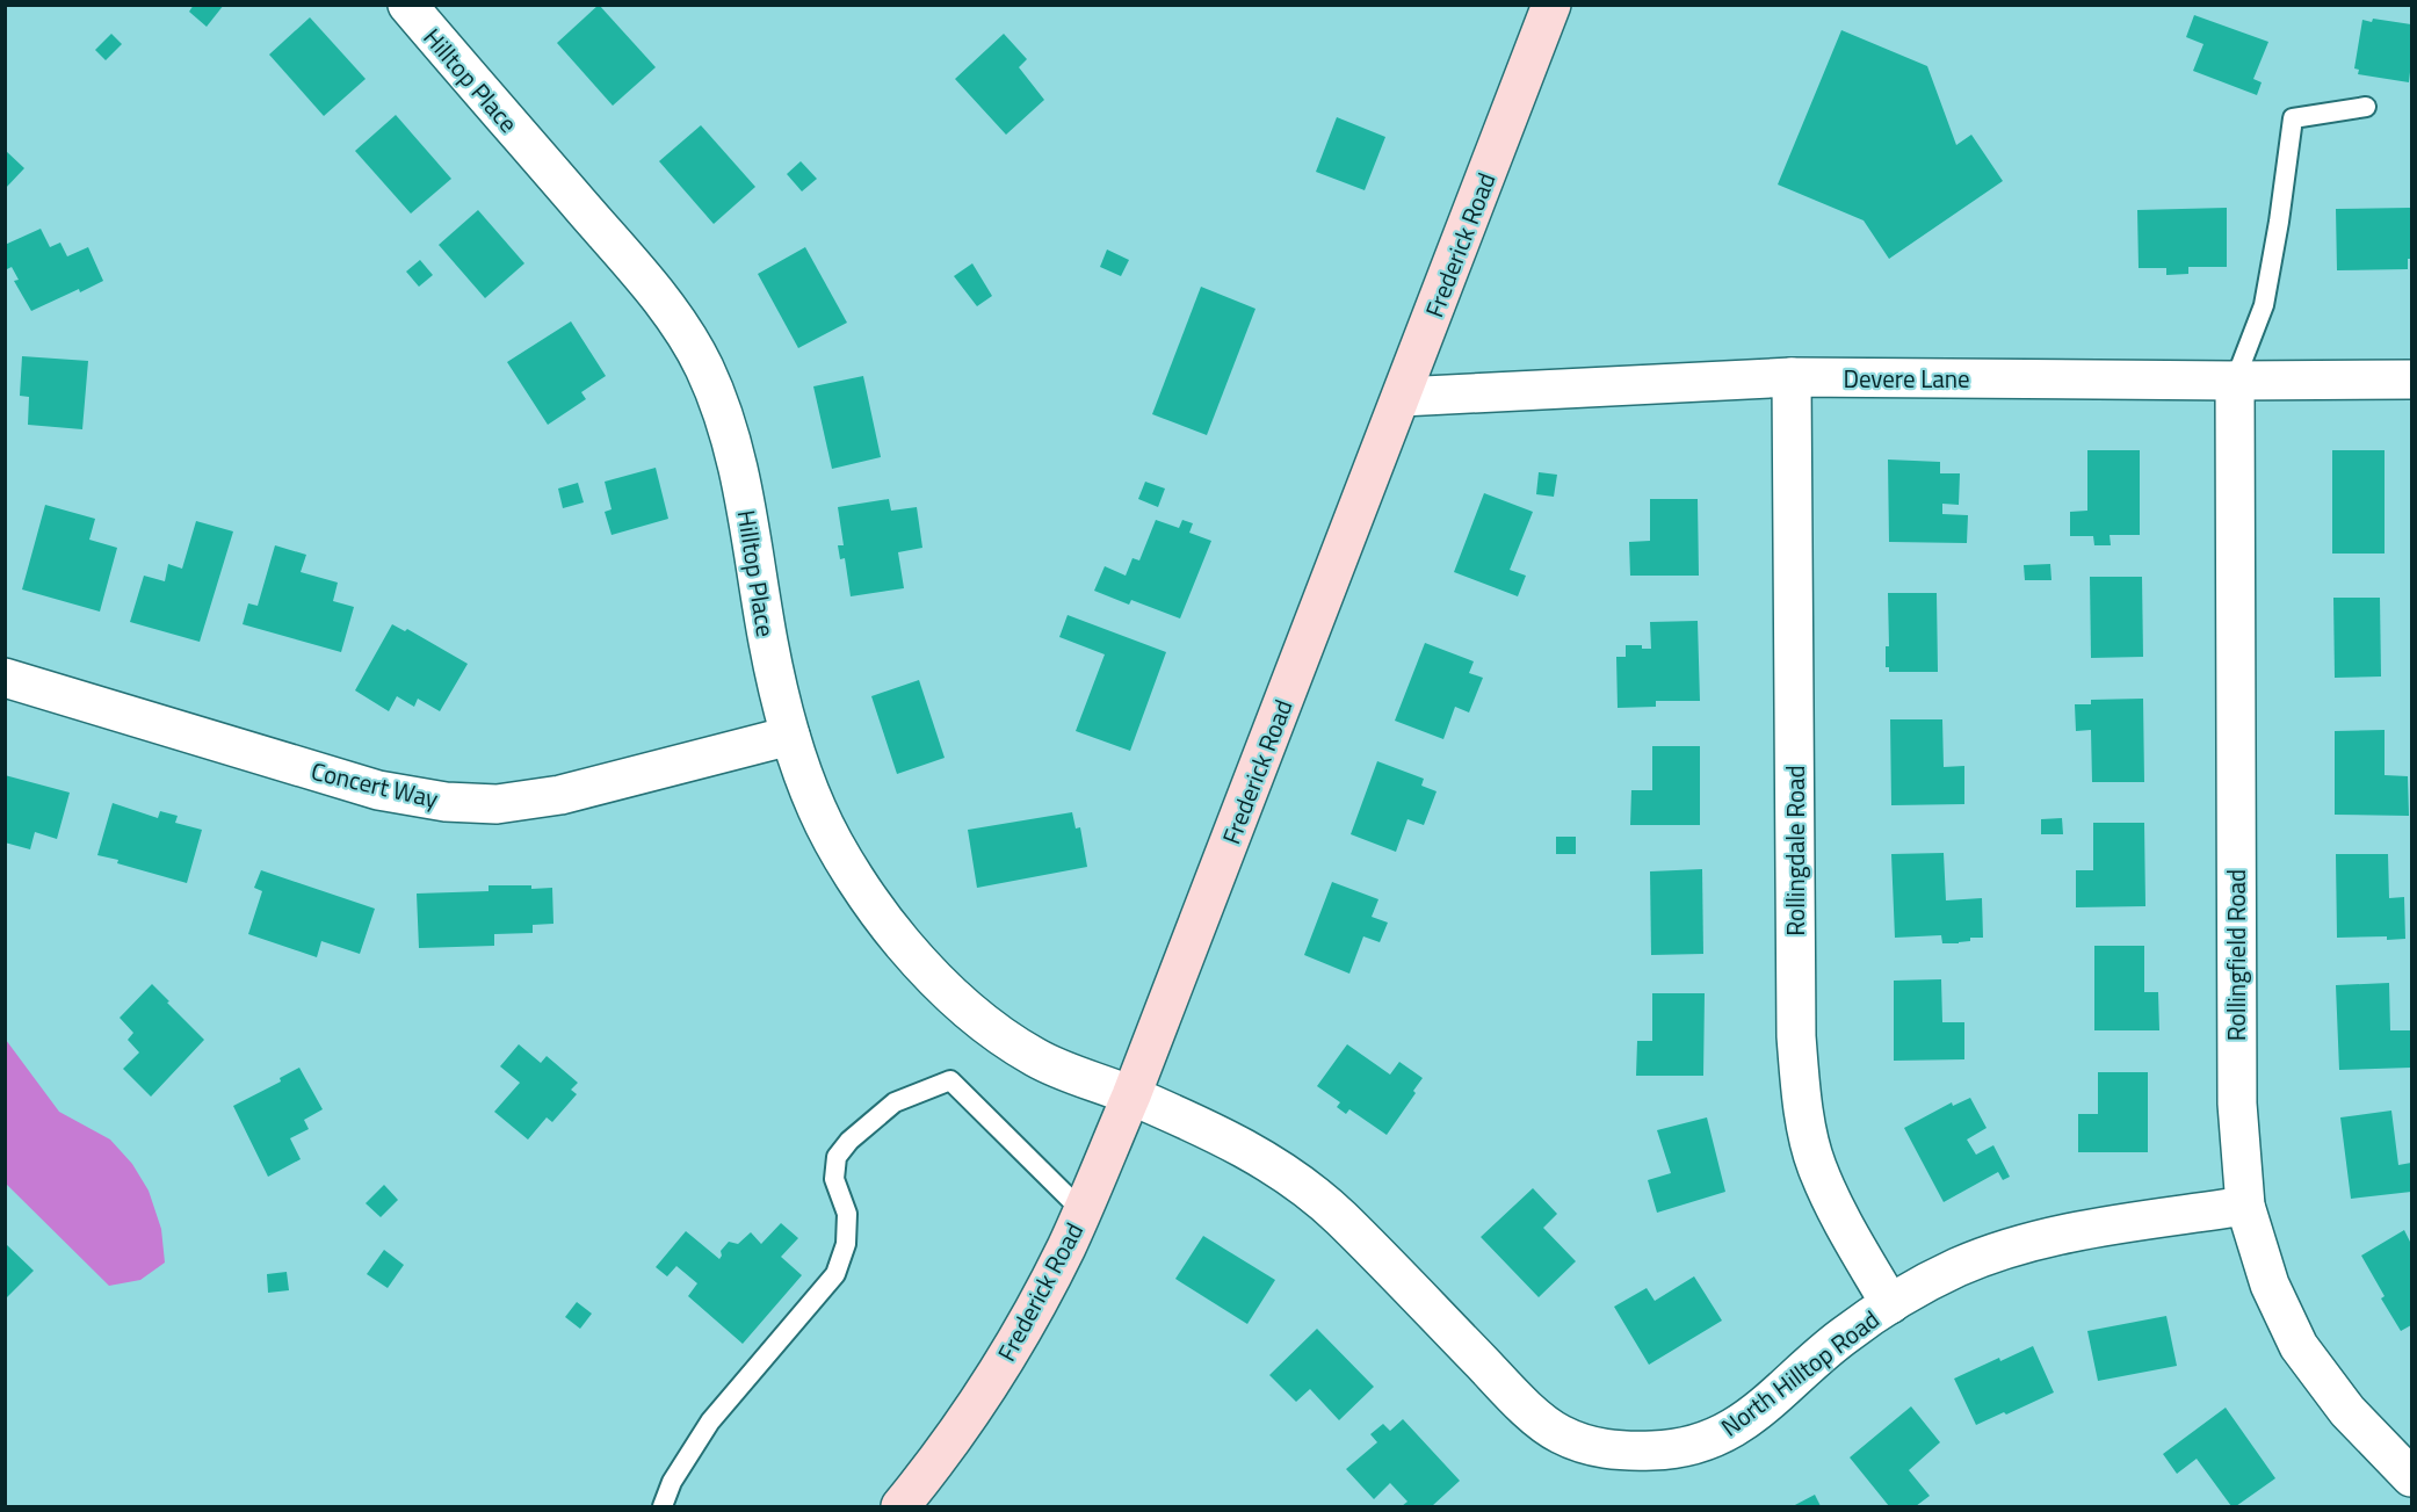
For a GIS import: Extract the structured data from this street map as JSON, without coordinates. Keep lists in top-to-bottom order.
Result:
{
  "streets": {
    "main road": ["Frederick Road"],
    "street": [
      "Hilltop Place",
      "Devere Lane",
      "Concert Way",
      "Rollingdale Road",
      "Rollingfield Road",
      "North Hilltop Road"
    ]
  },
  "crossings": [
    ["Hilltop Place", "Frederick Road"],
    ["Hilltop Place", "Concert Way"],
    ["Hilltop Place", "North Hilltop Road"],
    ["Frederick Road", "Devere Lane"],
    ["Frederick Road", "North Hilltop Road"],
    ["Devere Lane", "Rollingdale Road"],
    ["Devere Lane", "Rollingfield Road"],
    ["Rollingdale Road", "North Hilltop Road"],
    ["Rollingfield Road", "North Hilltop Road"]
  ]
}
